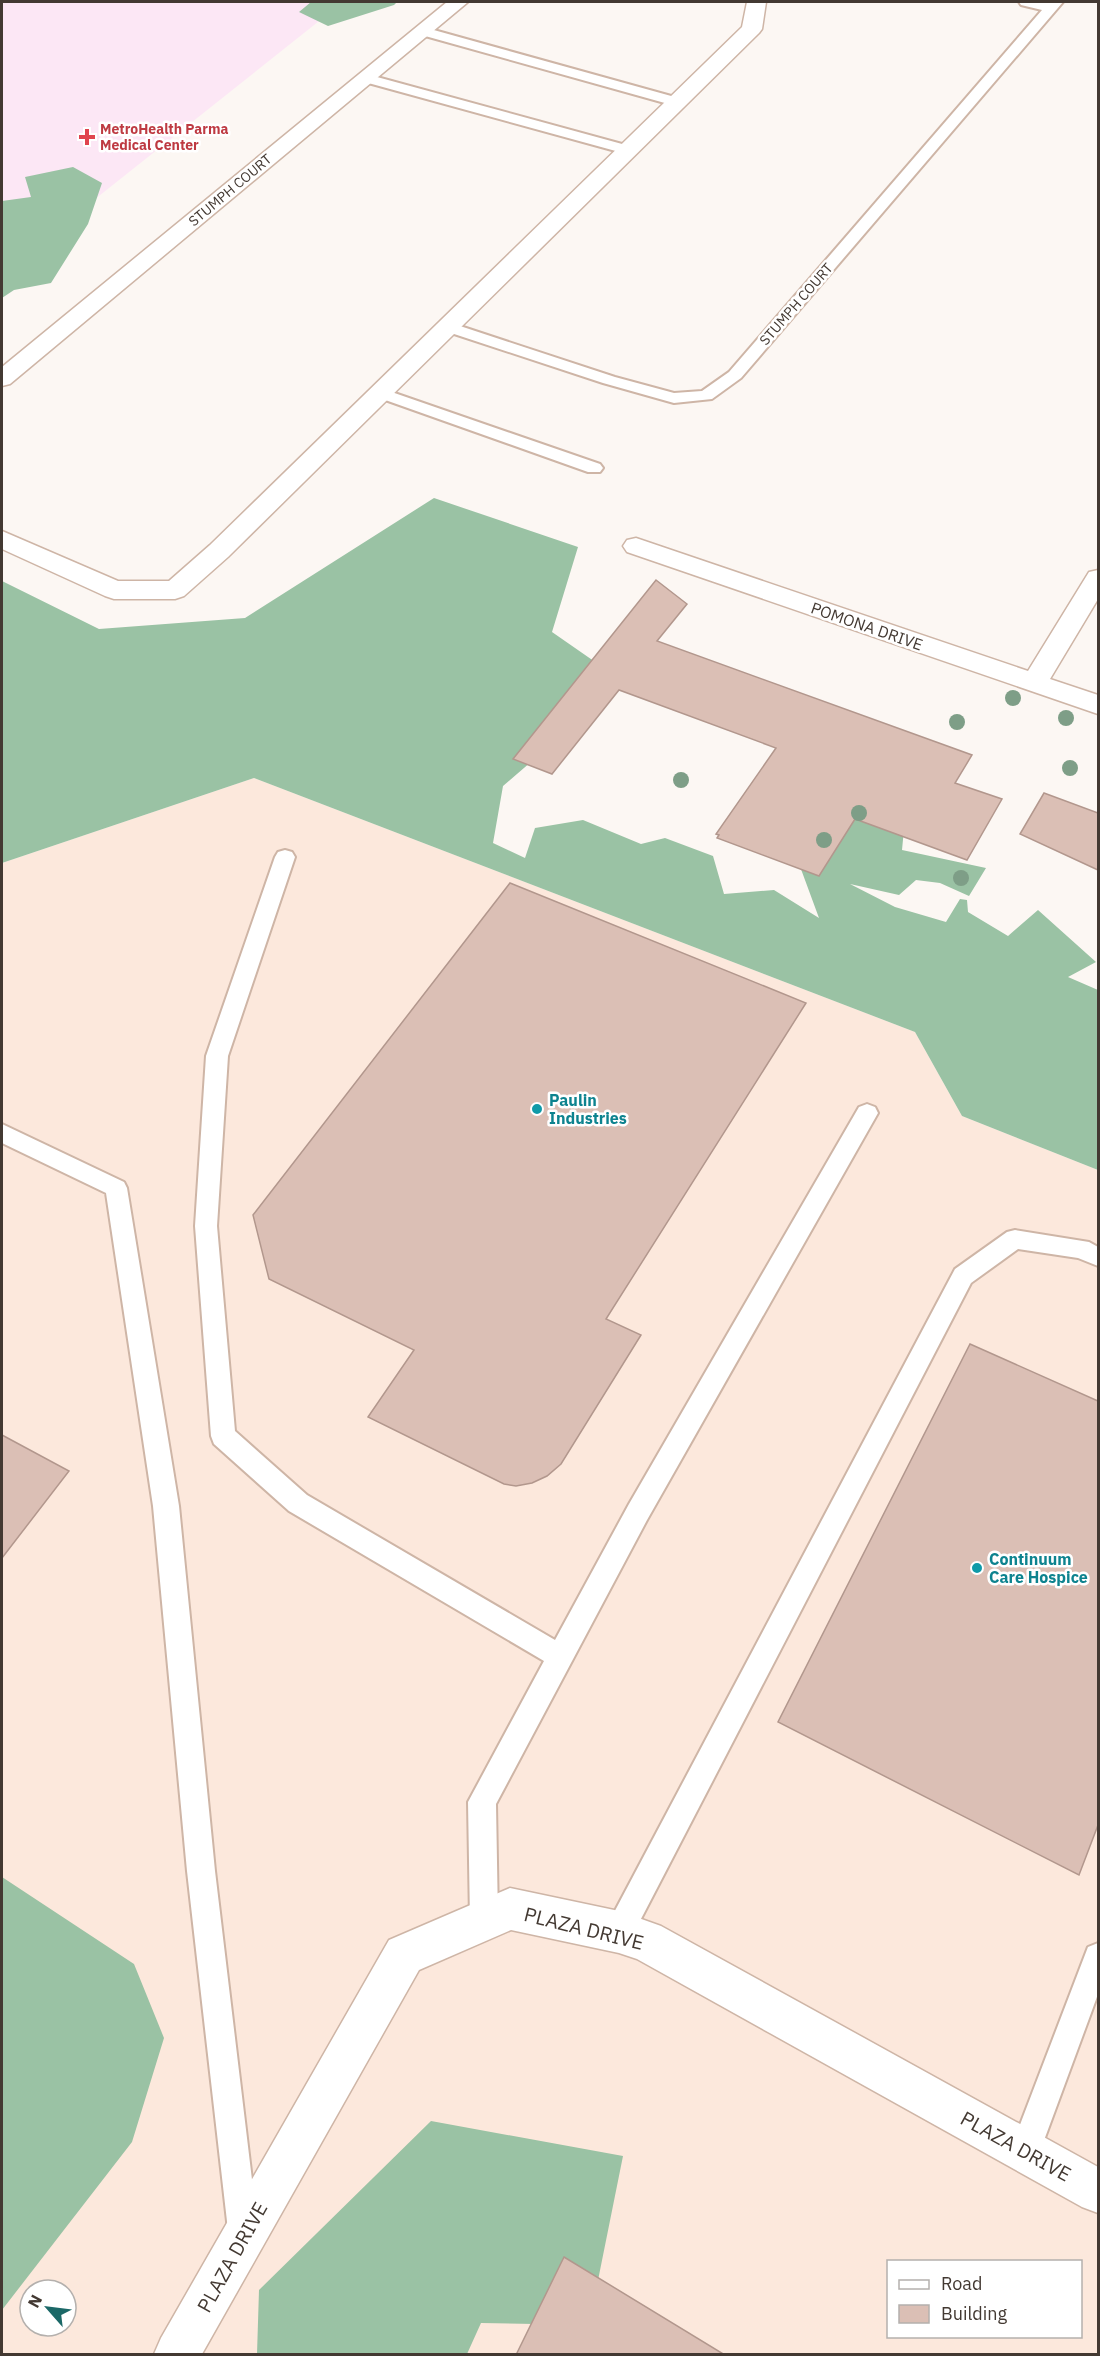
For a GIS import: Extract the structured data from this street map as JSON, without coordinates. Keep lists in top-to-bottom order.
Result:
{
  "streets": {
    "street": ["STUMPH COURT", "POMONA DRIVE", "PLAZA DRIVE"]
  },
  "places": {
    "health": ["MetroHealth Parma Medical Center"],
    "other": ["Paulin Industries", "Continuum Care Hospice"]
  },
  "legend": ["Road", "Building"],
  "north": "top left"
}
